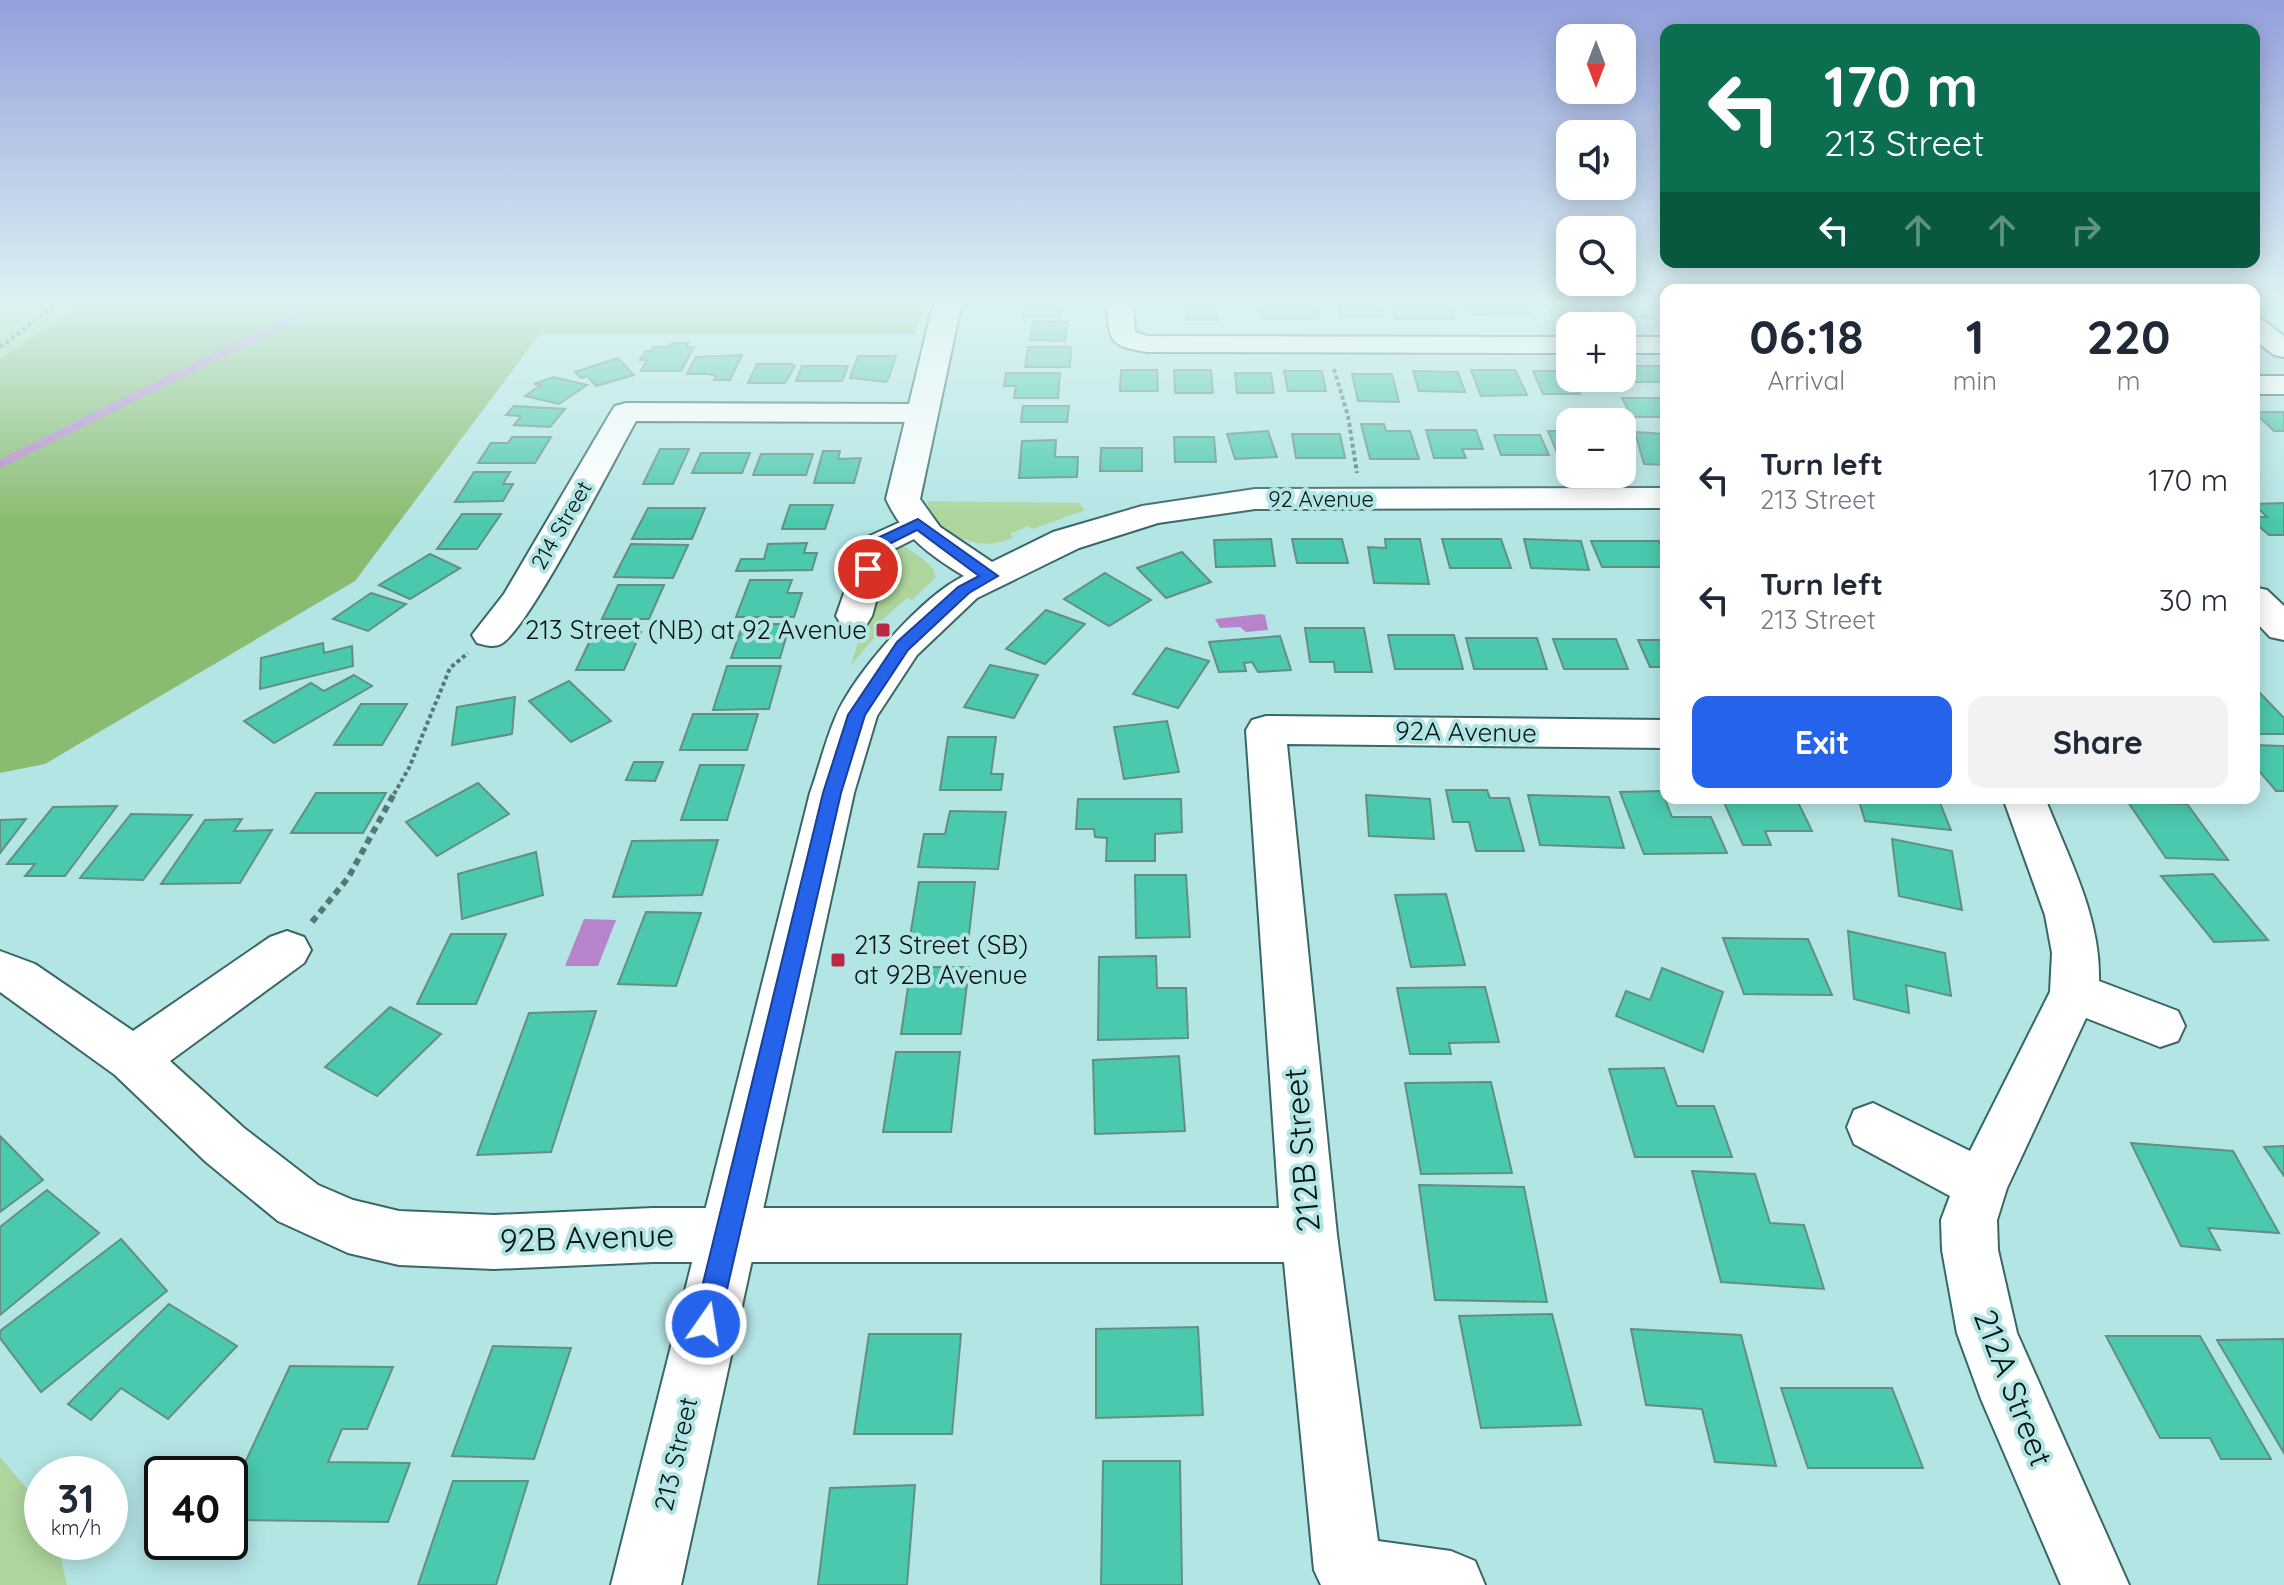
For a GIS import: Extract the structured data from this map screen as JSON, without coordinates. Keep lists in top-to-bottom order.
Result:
{
  "streets": {
    "street": [
      "92 Avenue",
      "214 Street",
      "92A Avenue",
      "212B Street",
      "92B Avenue",
      "212A Street",
      "213 Street"
    ]
  },
  "crossings": [
    ["92 Avenue", "213 Street"],
    ["92A Avenue", "212B Street"],
    ["212B Street", "92B Avenue"],
    ["92B Avenue", "213 Street"]
  ],
  "places": {
    "transit": ["213 Street (NB) at 92 Avenue", "213 Street (SB) at 92B Avenue"]
  },
  "north": "bottom",
  "page": {
    "map_buttons": ["+", "−"],
    "turn": ["170 m", "213 Street"],
    "eta": [
      "06:18",
      "Arrival",
      "1",
      "min",
      "220",
      "m"
    ],
    "list": [
      {
        "name": "Turn left",
        "note": "213 Street",
        "value": "170 m"
      },
      {
        "name": "Turn left",
        "note": "213 Street",
        "value": "30 m"
      }
    ],
    "buttons": ["Exit", "Share"],
    "speed": "31 km/h",
    "limit": "40"
  }
}
